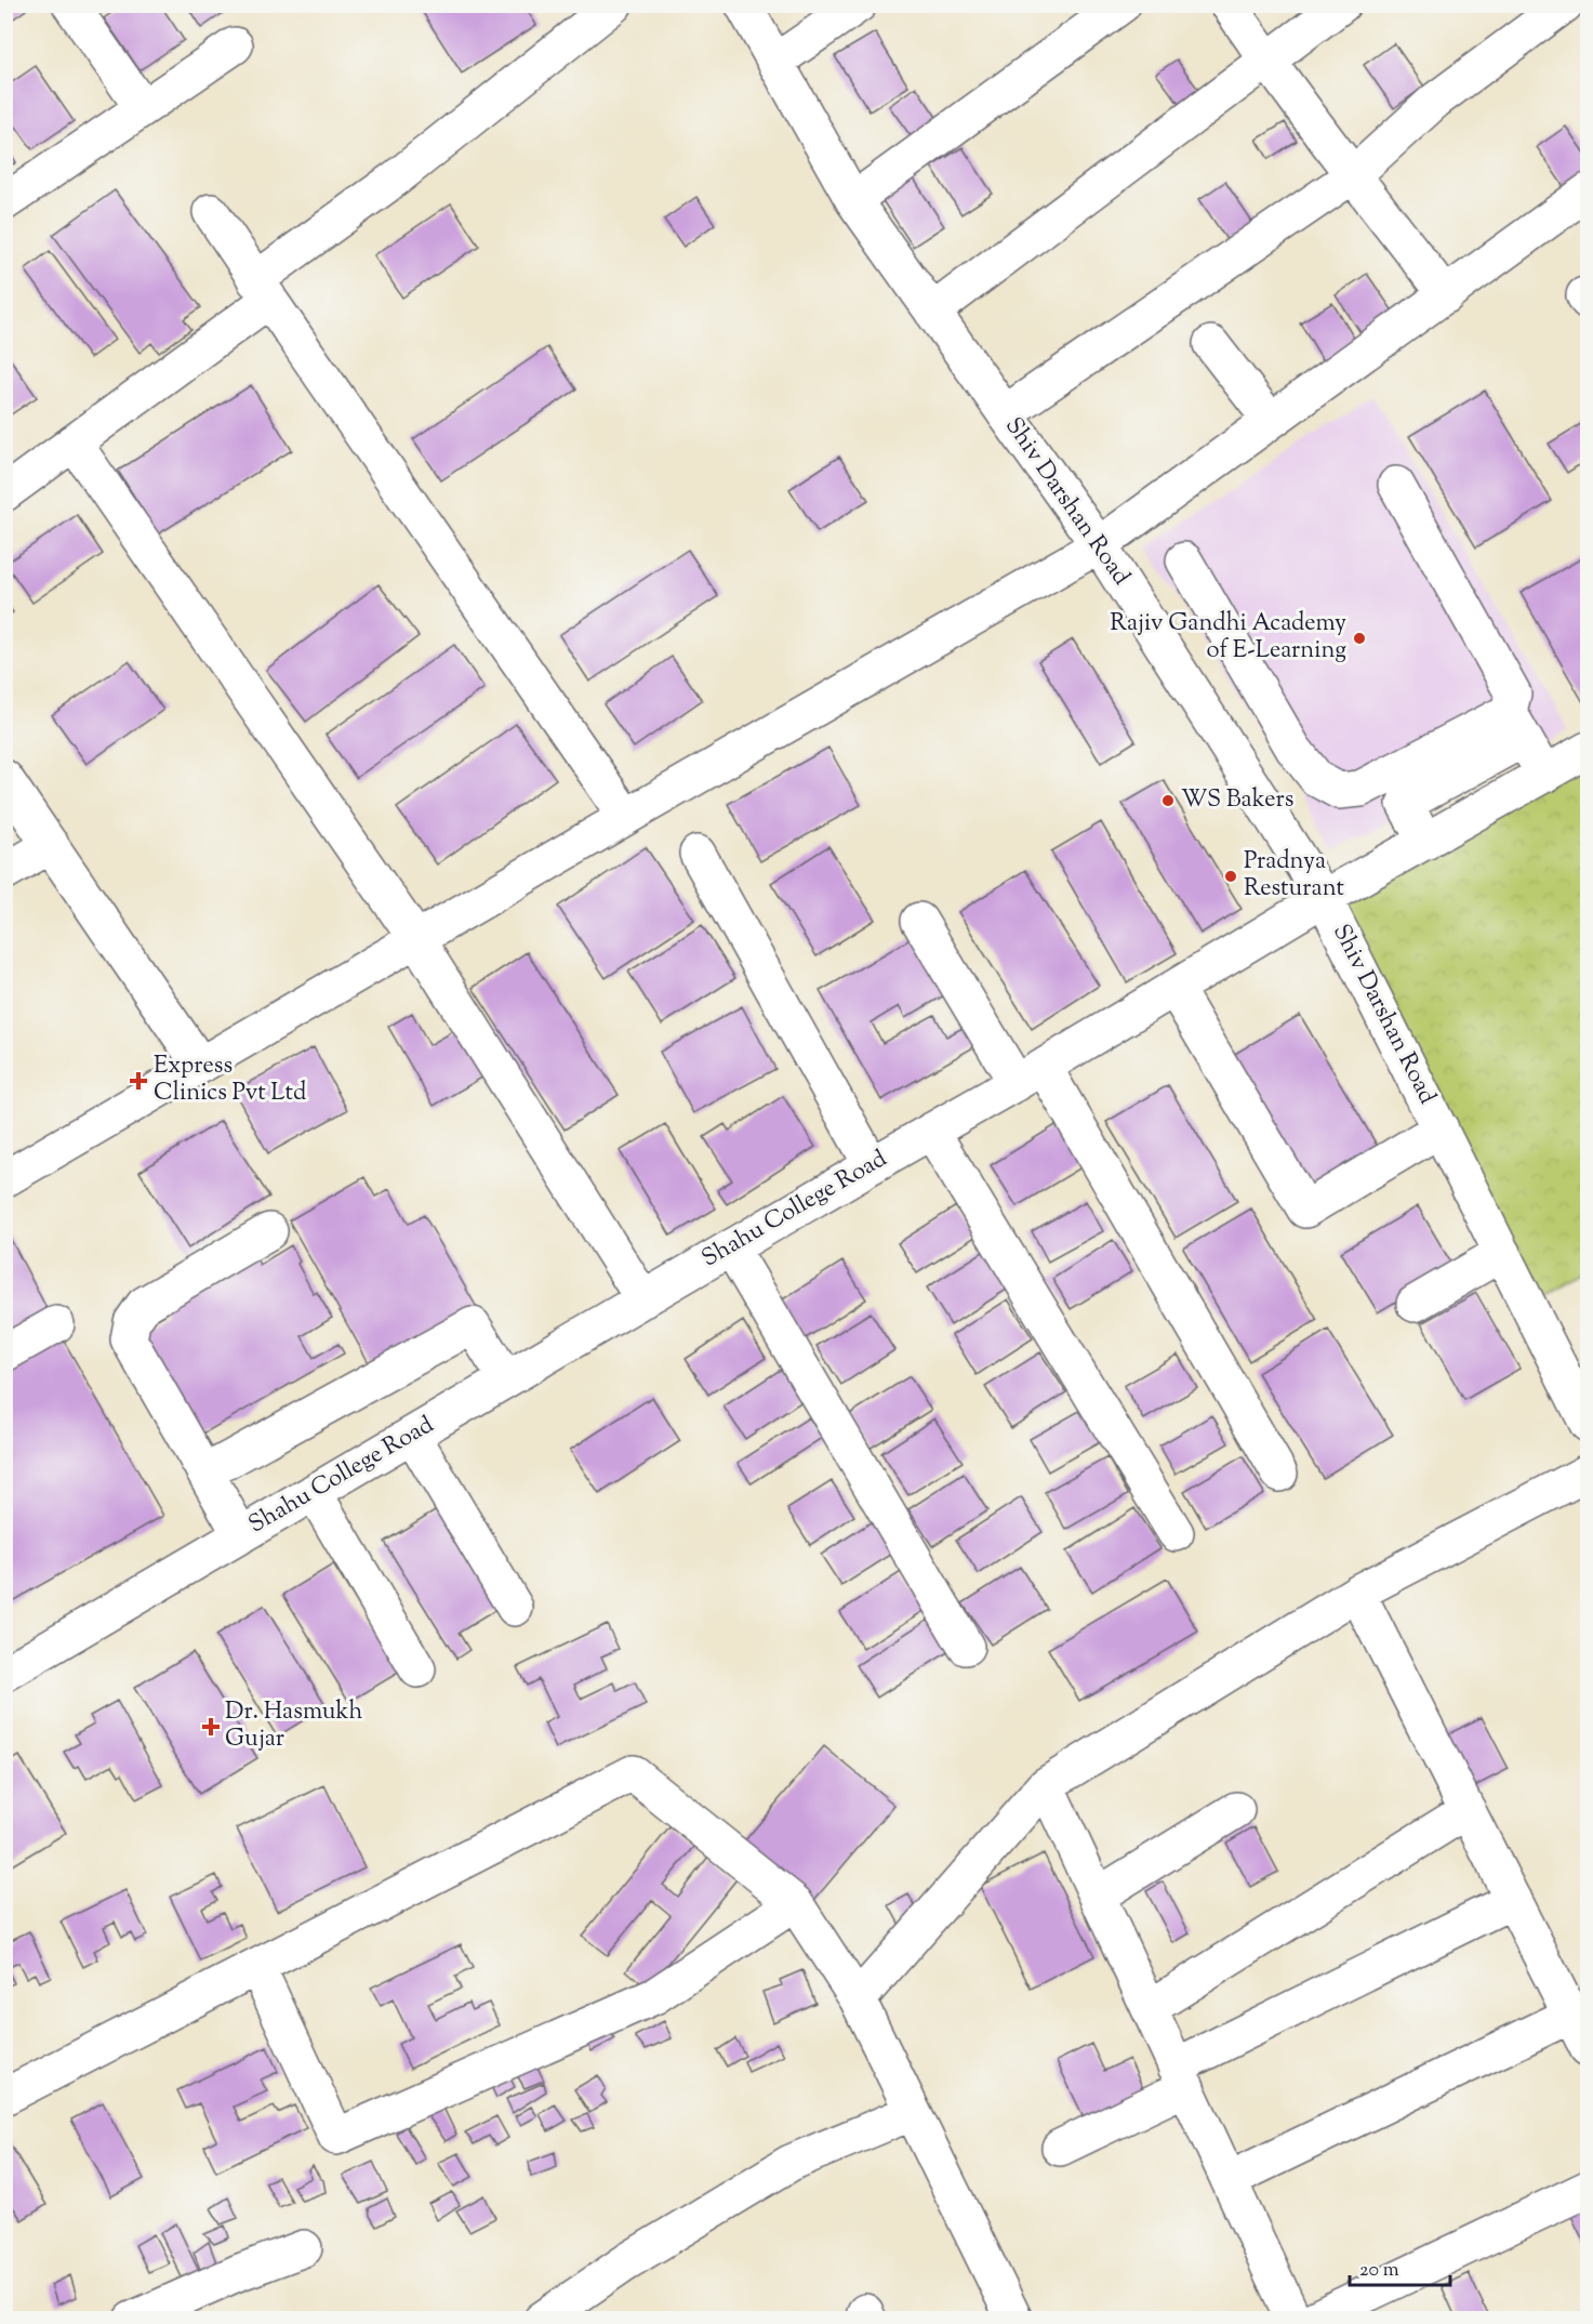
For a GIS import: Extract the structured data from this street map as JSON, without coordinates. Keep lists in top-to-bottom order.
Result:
{
  "streets": {
    "street": ["Shiv Darshan Road", "Shahu College Road"]
  },
  "crossings": [
    ["Shiv Darshan Road", "Shahu College Road"]
  ],
  "places": {
    "other": ["Rajiv Gandhi Academy of E-Learning", "WS Bakers", "Pradnya Resturant"],
    "health": ["Express Clinics Pvt Ltd", "Dr. Hasmukh Gujar"]
  },
  "scale_bar": "20 m"
}
